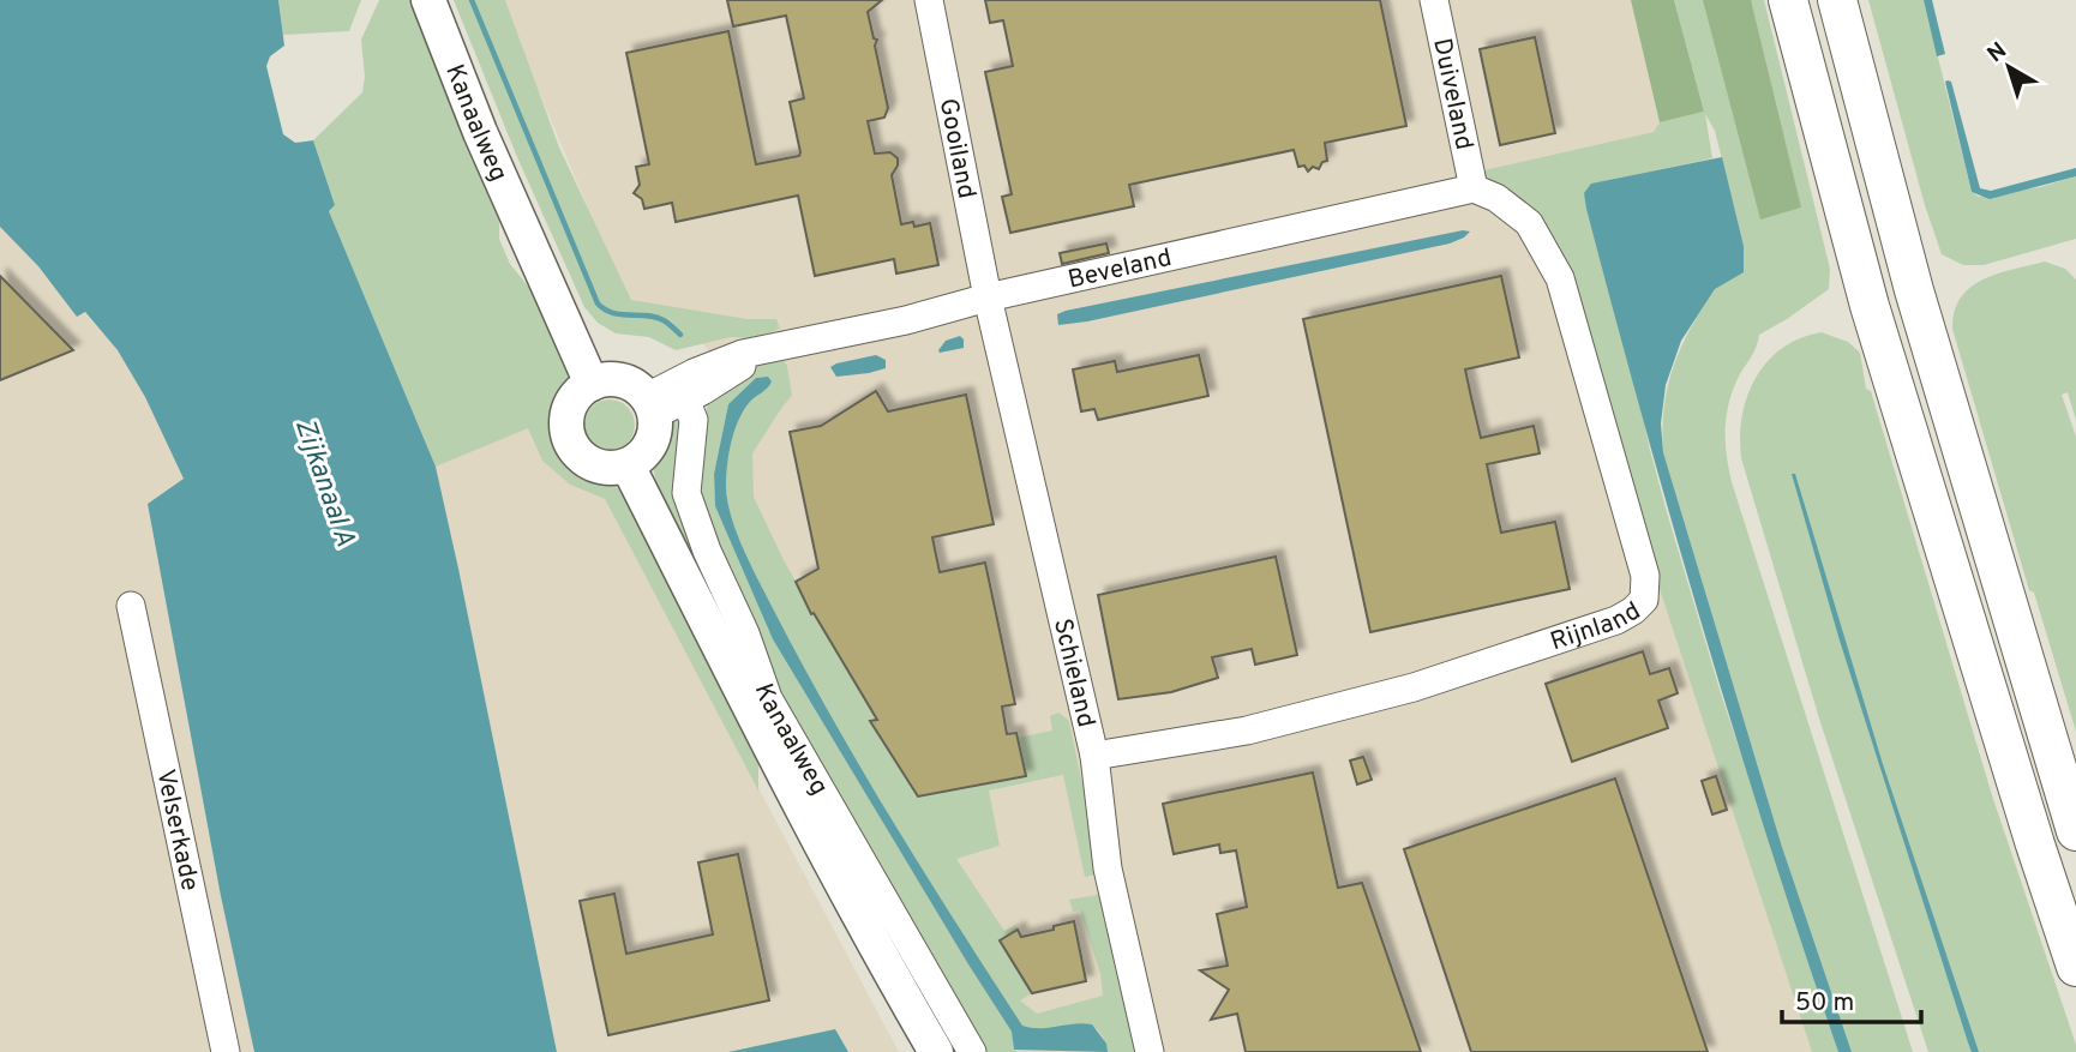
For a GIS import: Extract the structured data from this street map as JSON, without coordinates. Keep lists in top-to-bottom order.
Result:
{
  "streets": {
    "main road": ["Kanaalweg"],
    "street": [
      "Duiveland",
      "Gooiland",
      "Beveland",
      "Rijnland",
      "Schieland",
      "Velserkade"
    ]
  },
  "crossings": [
    ["Duiveland", "Beveland"],
    ["Duiveland", "Rijnland"],
    ["Kanaalweg", "Beveland"],
    ["Gooiland", "Beveland"],
    ["Gooiland", "Schieland"],
    ["Beveland", "Rijnland"],
    ["Beveland", "Schieland"],
    ["Rijnland", "Schieland"]
  ],
  "water": ["Zijkanaal A"],
  "scale_bar": "50 m",
  "north": "top left"
}
